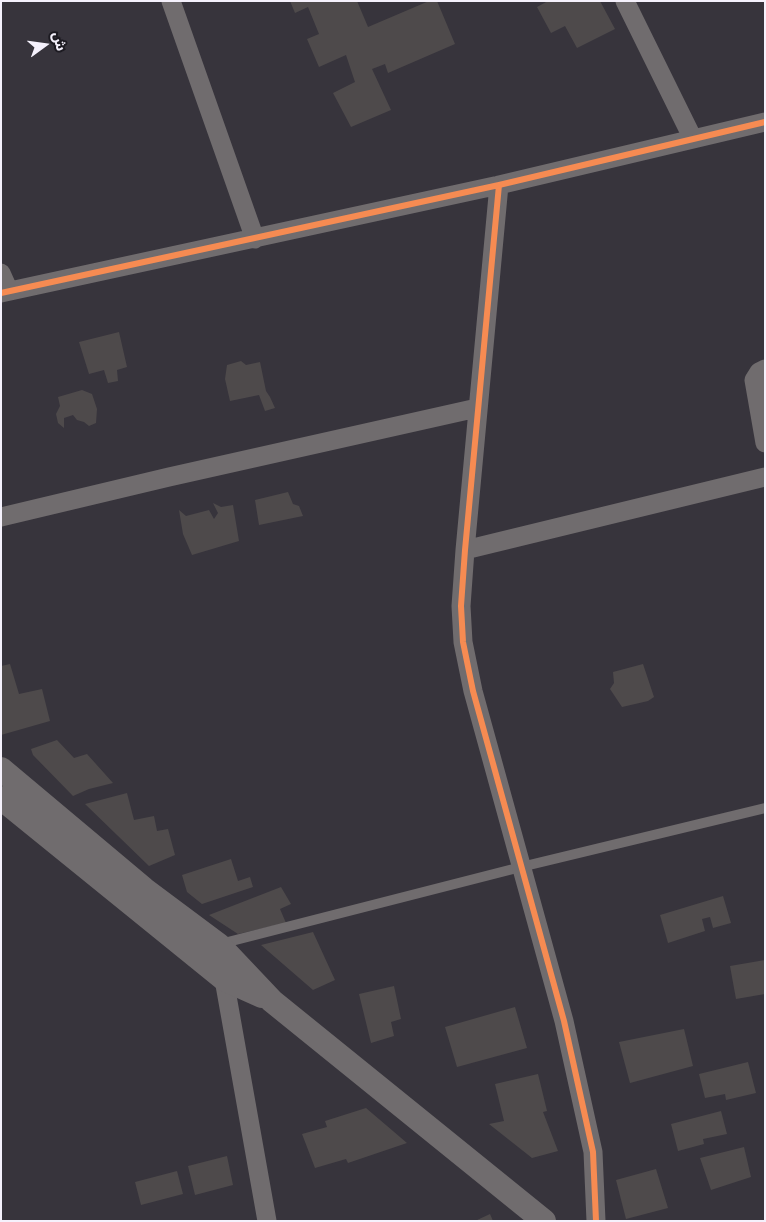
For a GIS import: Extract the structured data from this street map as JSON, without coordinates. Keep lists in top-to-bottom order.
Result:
{
  "north": "right"
}
